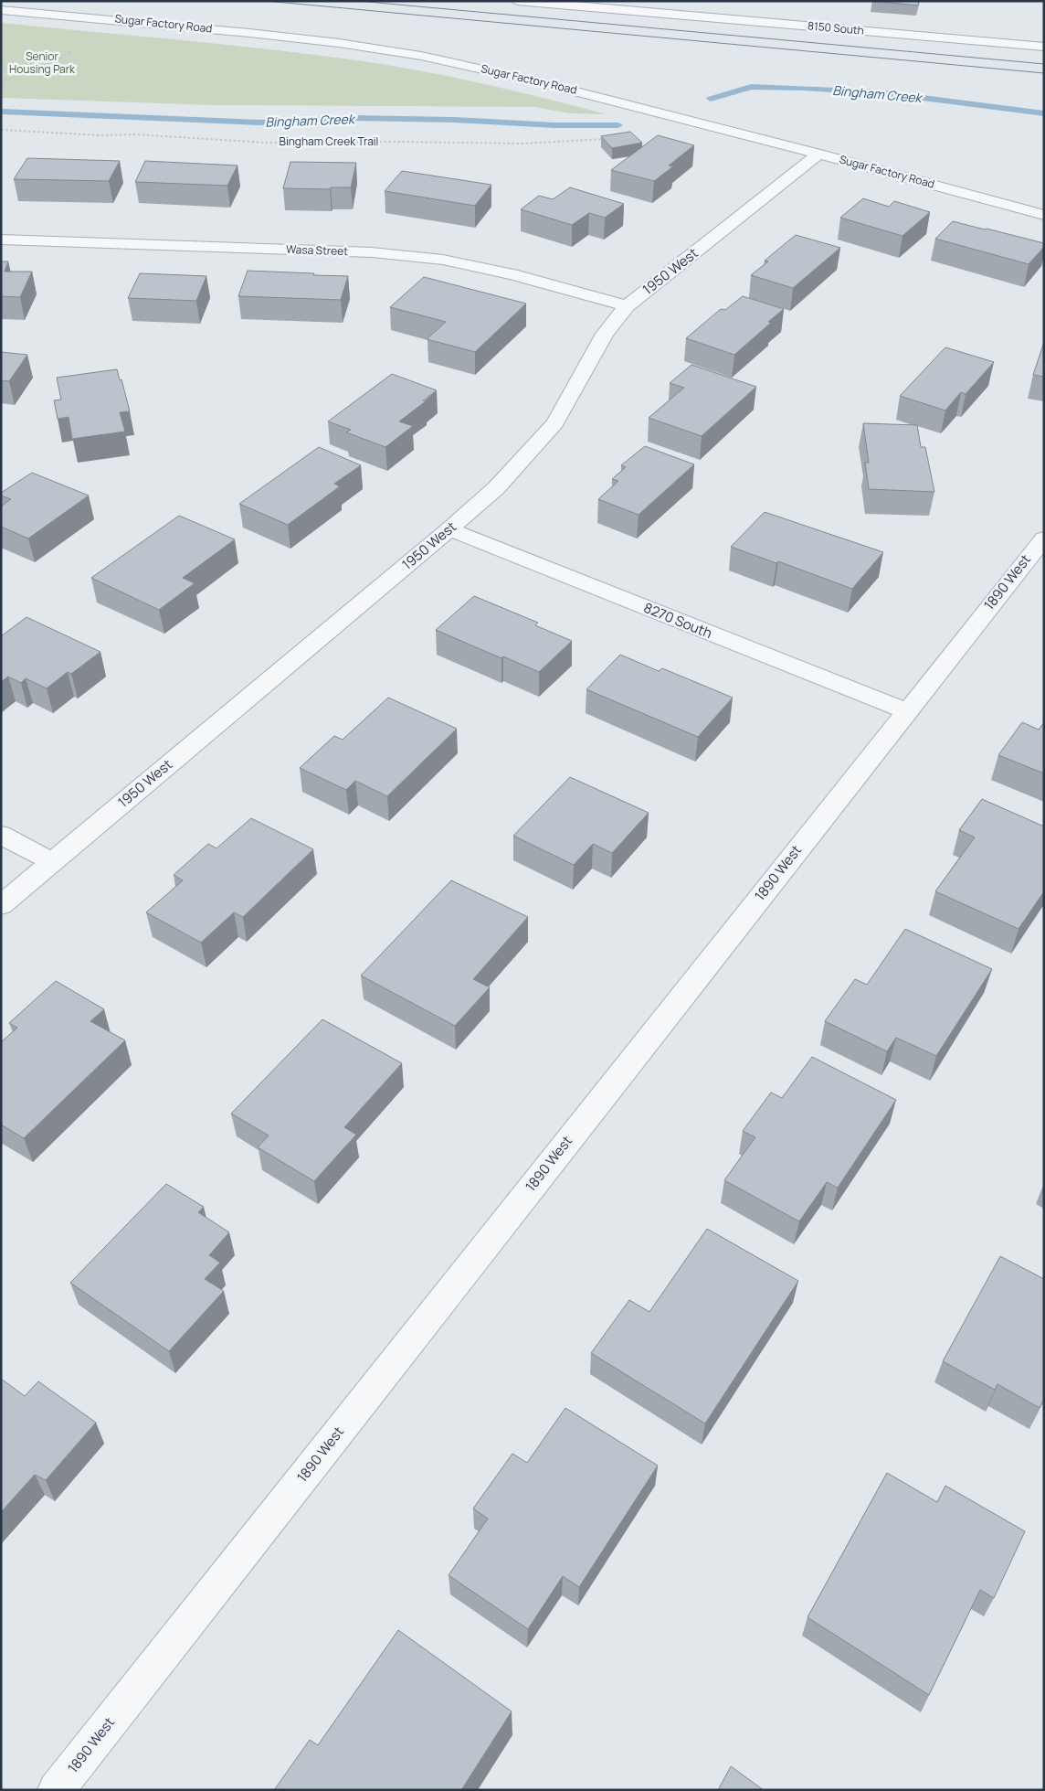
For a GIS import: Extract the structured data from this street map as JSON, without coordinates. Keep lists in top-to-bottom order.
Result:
{
  "streets": {
    "street": [
      "Sugar Factory Road",
      "8150 South",
      "Wasa Street",
      "1950 West",
      "1890 West",
      "8270 South"
    ],
    "path": ["Bingham Creek Trail"]
  },
  "crossings": [
    ["Sugar Factory Road", "1950 West"],
    ["Wasa Street", "1950 West"],
    ["1950 West", "8270 South"],
    ["1890 West", "8270 South"]
  ],
  "water": ["Bingham Creek"],
  "parks": ["Senior Housing Park"]
}
